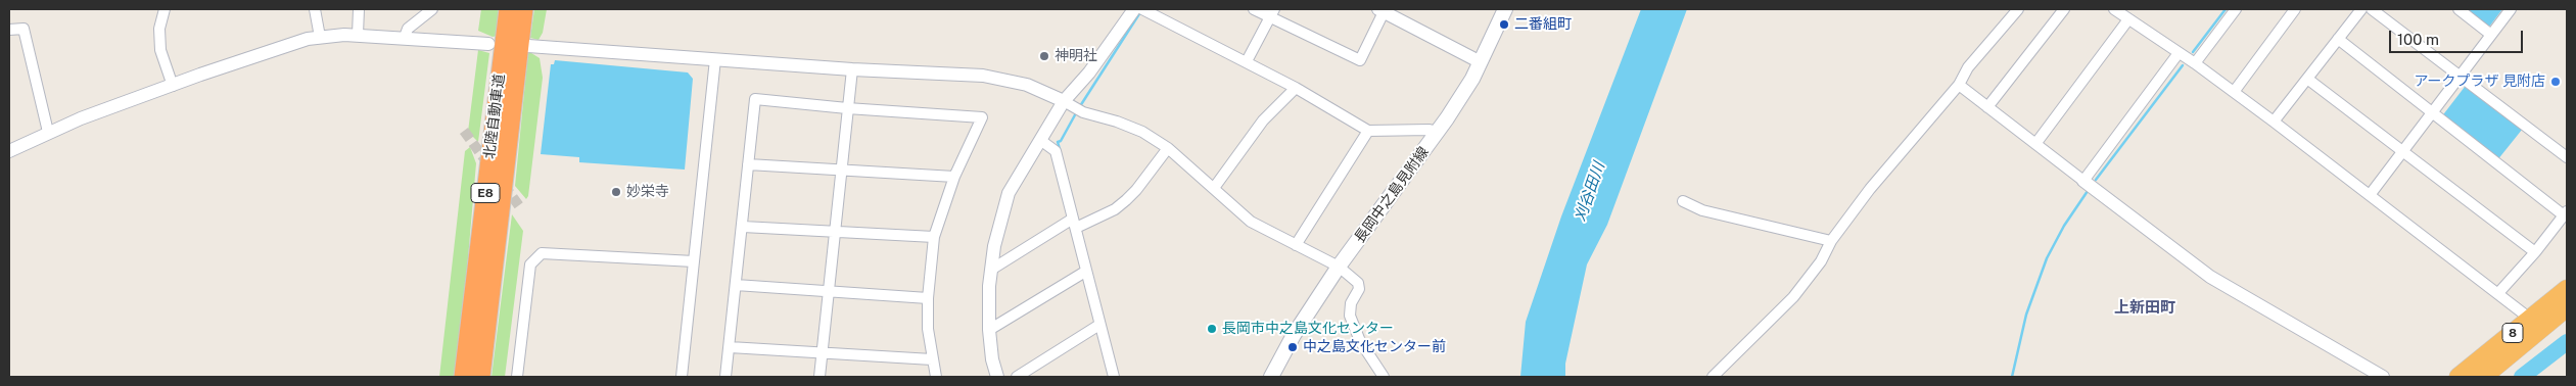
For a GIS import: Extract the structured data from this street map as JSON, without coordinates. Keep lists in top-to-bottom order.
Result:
{
  "streets": {
    "highway": ["北陸自動車道", "E8", "8"],
    "main road": ["長岡中之島見附線"]
  },
  "districts": ["上新田町"],
  "water": ["刈谷田川"],
  "places": [
    "二番組町",
    "神明社",
    "アークプラザ 見附店",
    "妙栄寺",
    "長岡市中之島文化センター",
    "中之島文化センター前"
  ],
  "scale_bar": "100 m"
}
